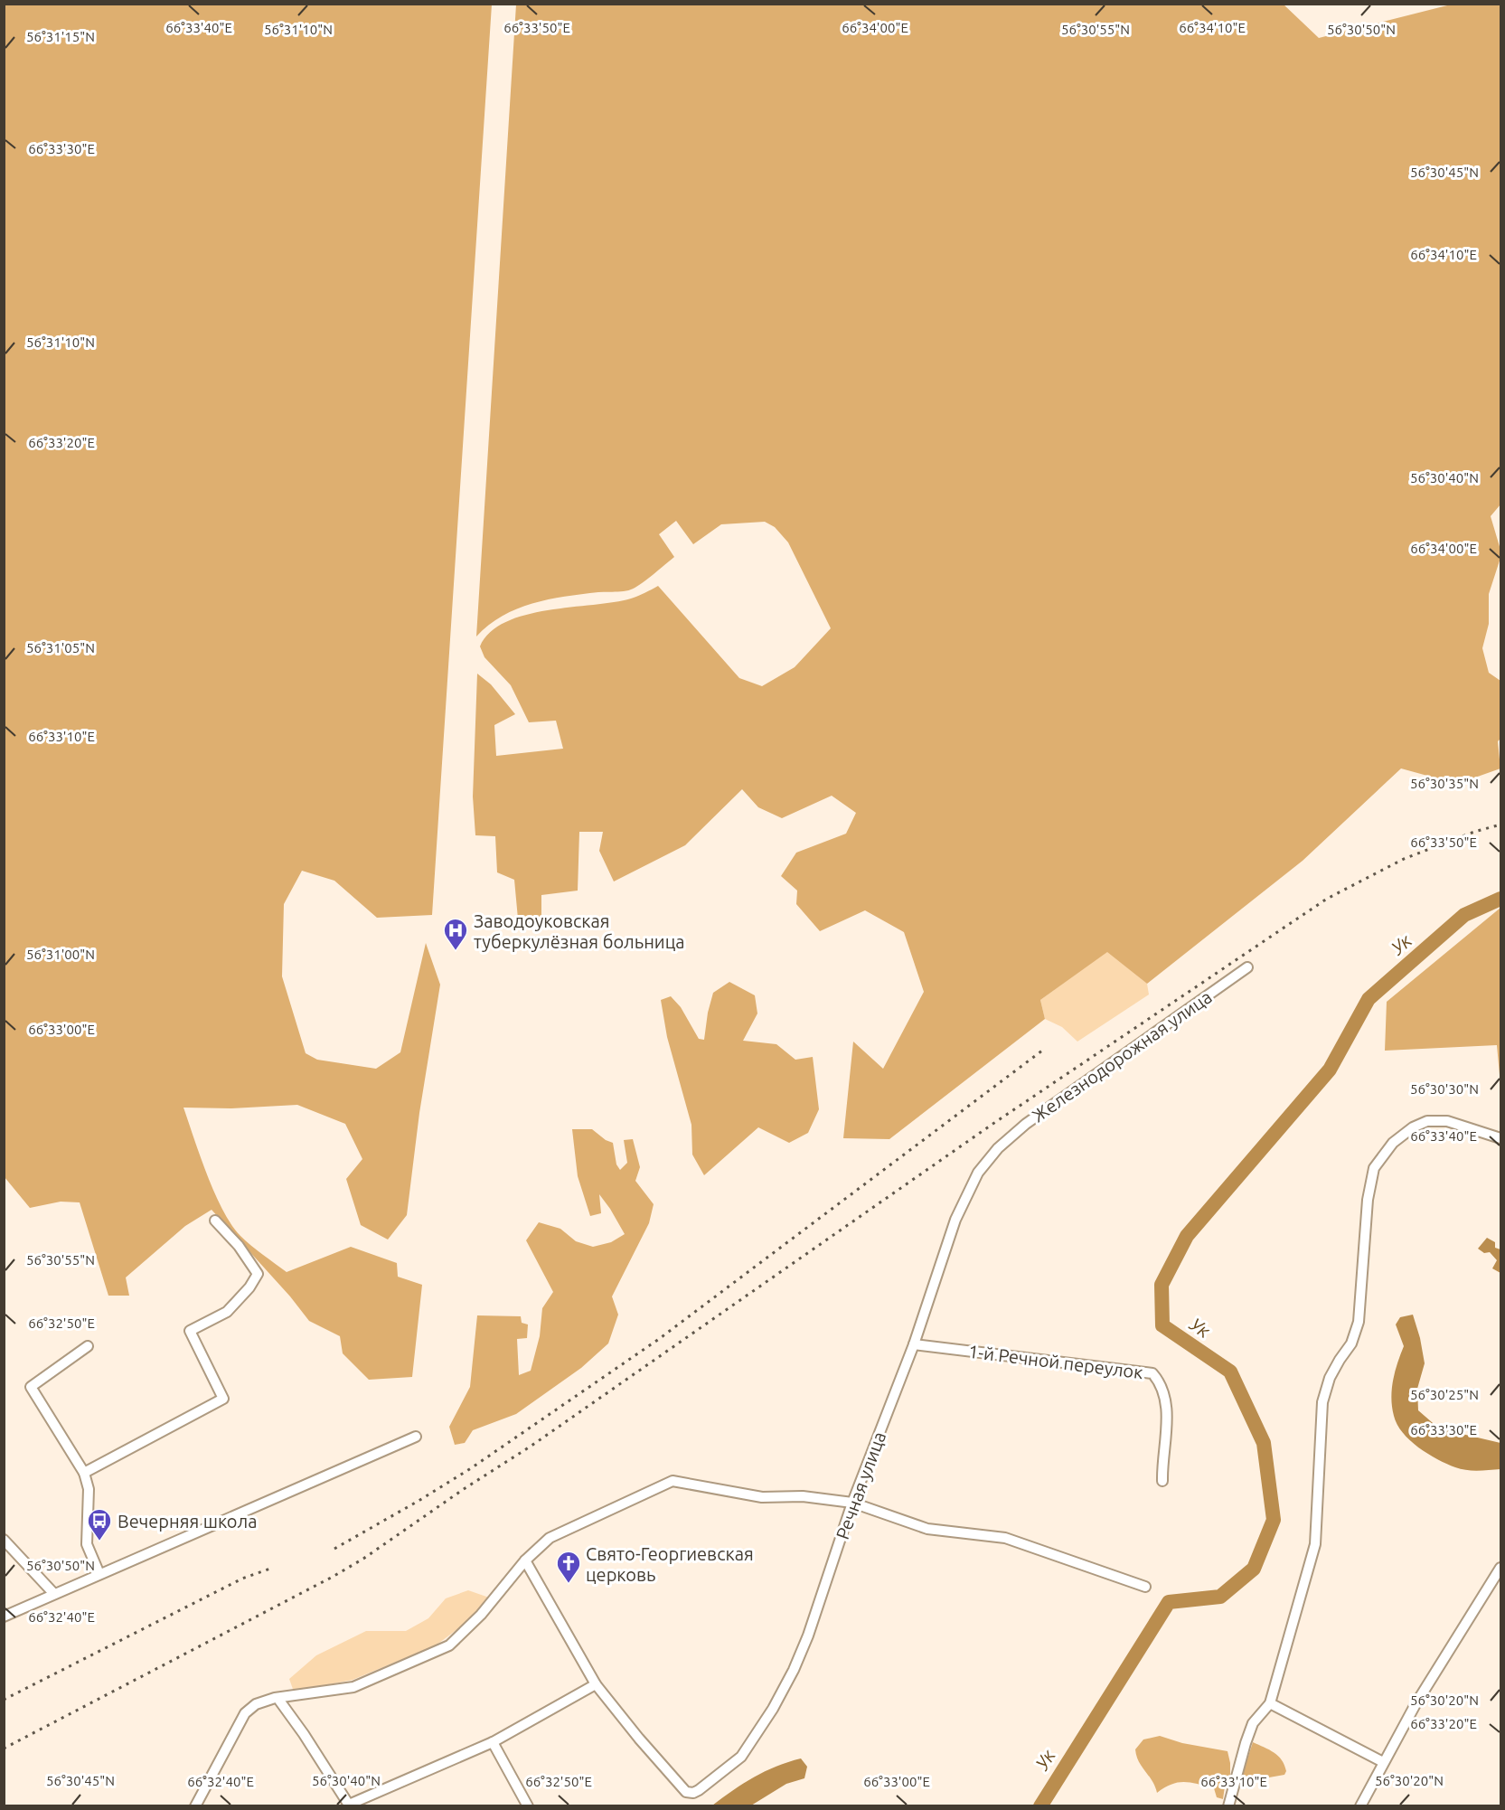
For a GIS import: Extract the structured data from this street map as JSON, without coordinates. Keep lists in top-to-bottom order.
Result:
{
  "streets": {
    "street": ["Железнодорожная улица", "1-й Речной переулок", "Речная улица"]
  },
  "crossings": [
    ["Железнодорожная улица", "Речная улица"],
    ["1-й Речной переулок", "Речная улица"]
  ],
  "water": ["Ук"],
  "places": {
    "hospital": ["Заводоуковская туберкулёзная больница"],
    "bus stop": ["Вечерняя школа"],
    "church": ["Свято-Георгиевская церковь"]
  },
  "coordinates": [
    "66°34'10\"E",
    "66°33'40\"E",
    "66°33'50\"E",
    "66°34'00\"E",
    "56°31'10\"N",
    "56°30'55\"N",
    "56°30'50\"N",
    "56°31'15\"N",
    "66°33'30\"E",
    "56°30'45\"N",
    "66°33'20\"E",
    "56°30'40\"N",
    "56°31'05\"N",
    "66°33'10\"E",
    "56°30'35\"N",
    "56°31'00\"N",
    "66°33'00\"E",
    "56°30'30\"N",
    "66°32'50\"E",
    "56°30'25\"N",
    "66°32'40\"E",
    "56°30'20\"N"
  ]
}
